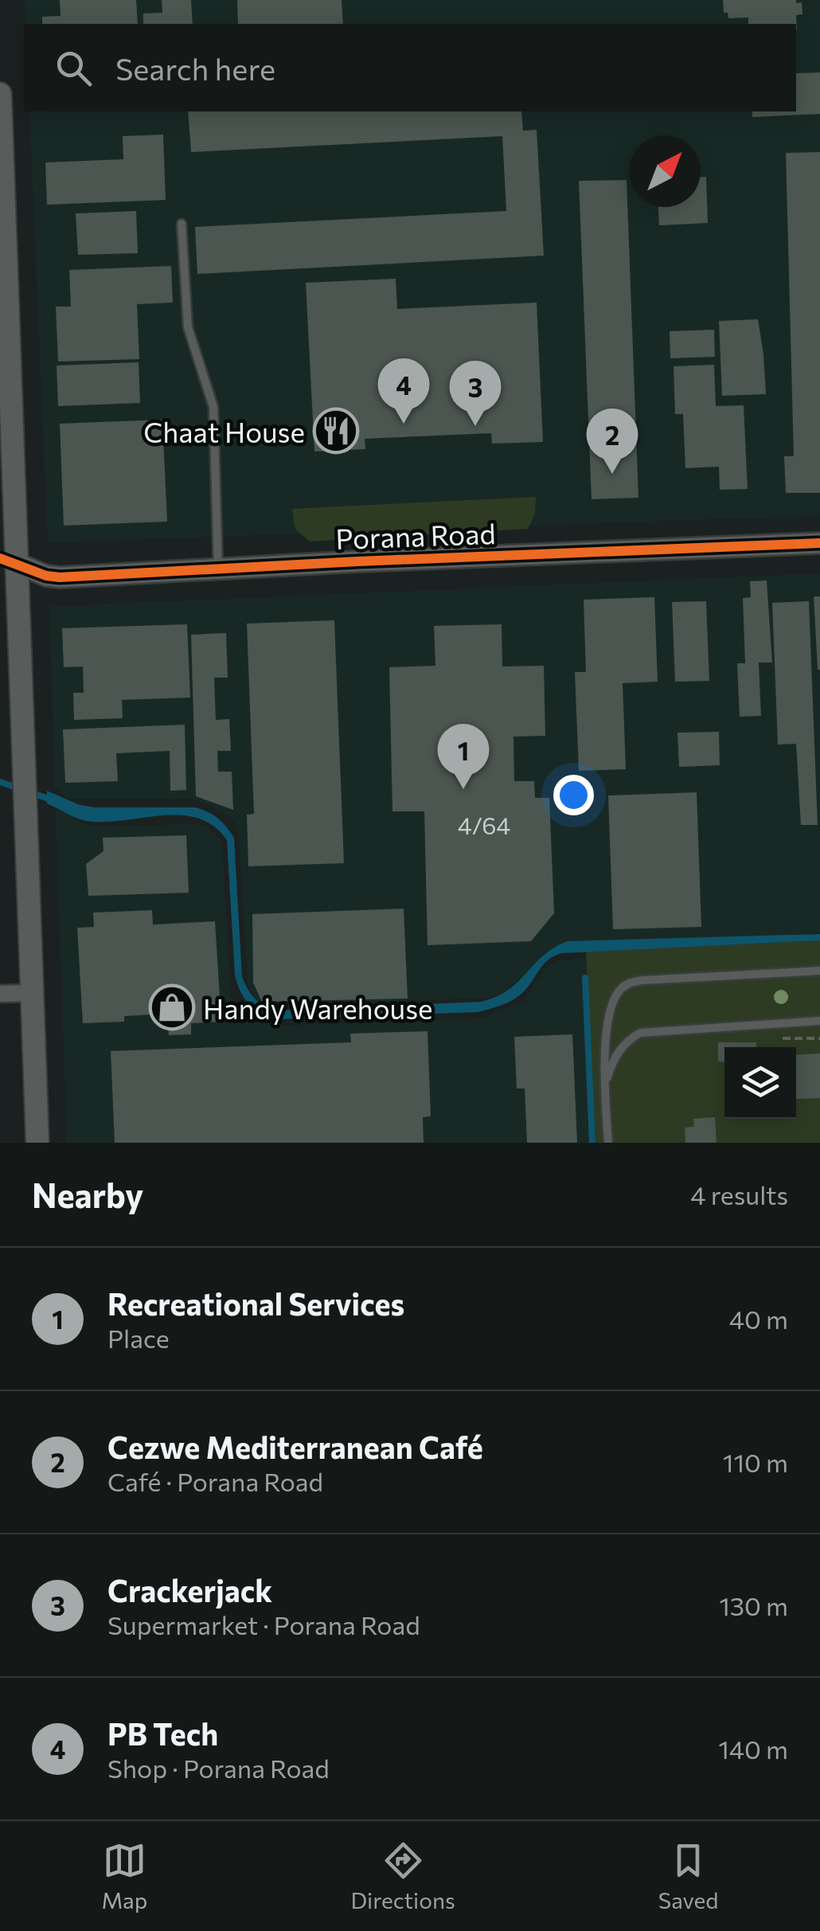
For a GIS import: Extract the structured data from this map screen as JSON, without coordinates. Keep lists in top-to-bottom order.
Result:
{
  "streets": {
    "street": ["Porana Road"]
  },
  "places": {
    "restaurant": ["Chaat House"],
    "shop": ["Handy Warehouse"]
  },
  "house_numbers": ["4/64"],
  "north": "top right",
  "page": {
    "search": "Search here",
    "pins": [
      "4",
      "3",
      "2",
      "1"
    ],
    "heading": ["Nearby", "4 results"],
    "list": [
      {
        "mark": "1",
        "name": "Recreational Services",
        "note": "Place",
        "value": "40 m"
      },
      {
        "mark": "2",
        "name": "Cezwe Mediterranean Café",
        "note": "Café · Porana Road",
        "value": "110 m"
      },
      {
        "mark": "3",
        "name": "Crackerjack",
        "note": "Supermarket · Porana Road",
        "value": "130 m"
      },
      {
        "mark": "4",
        "name": "PB Tech",
        "note": "Shop · Porana Road",
        "value": "140 m"
      }
    ],
    "nav": ["Map", "Directions", "Saved"]
  }
}
